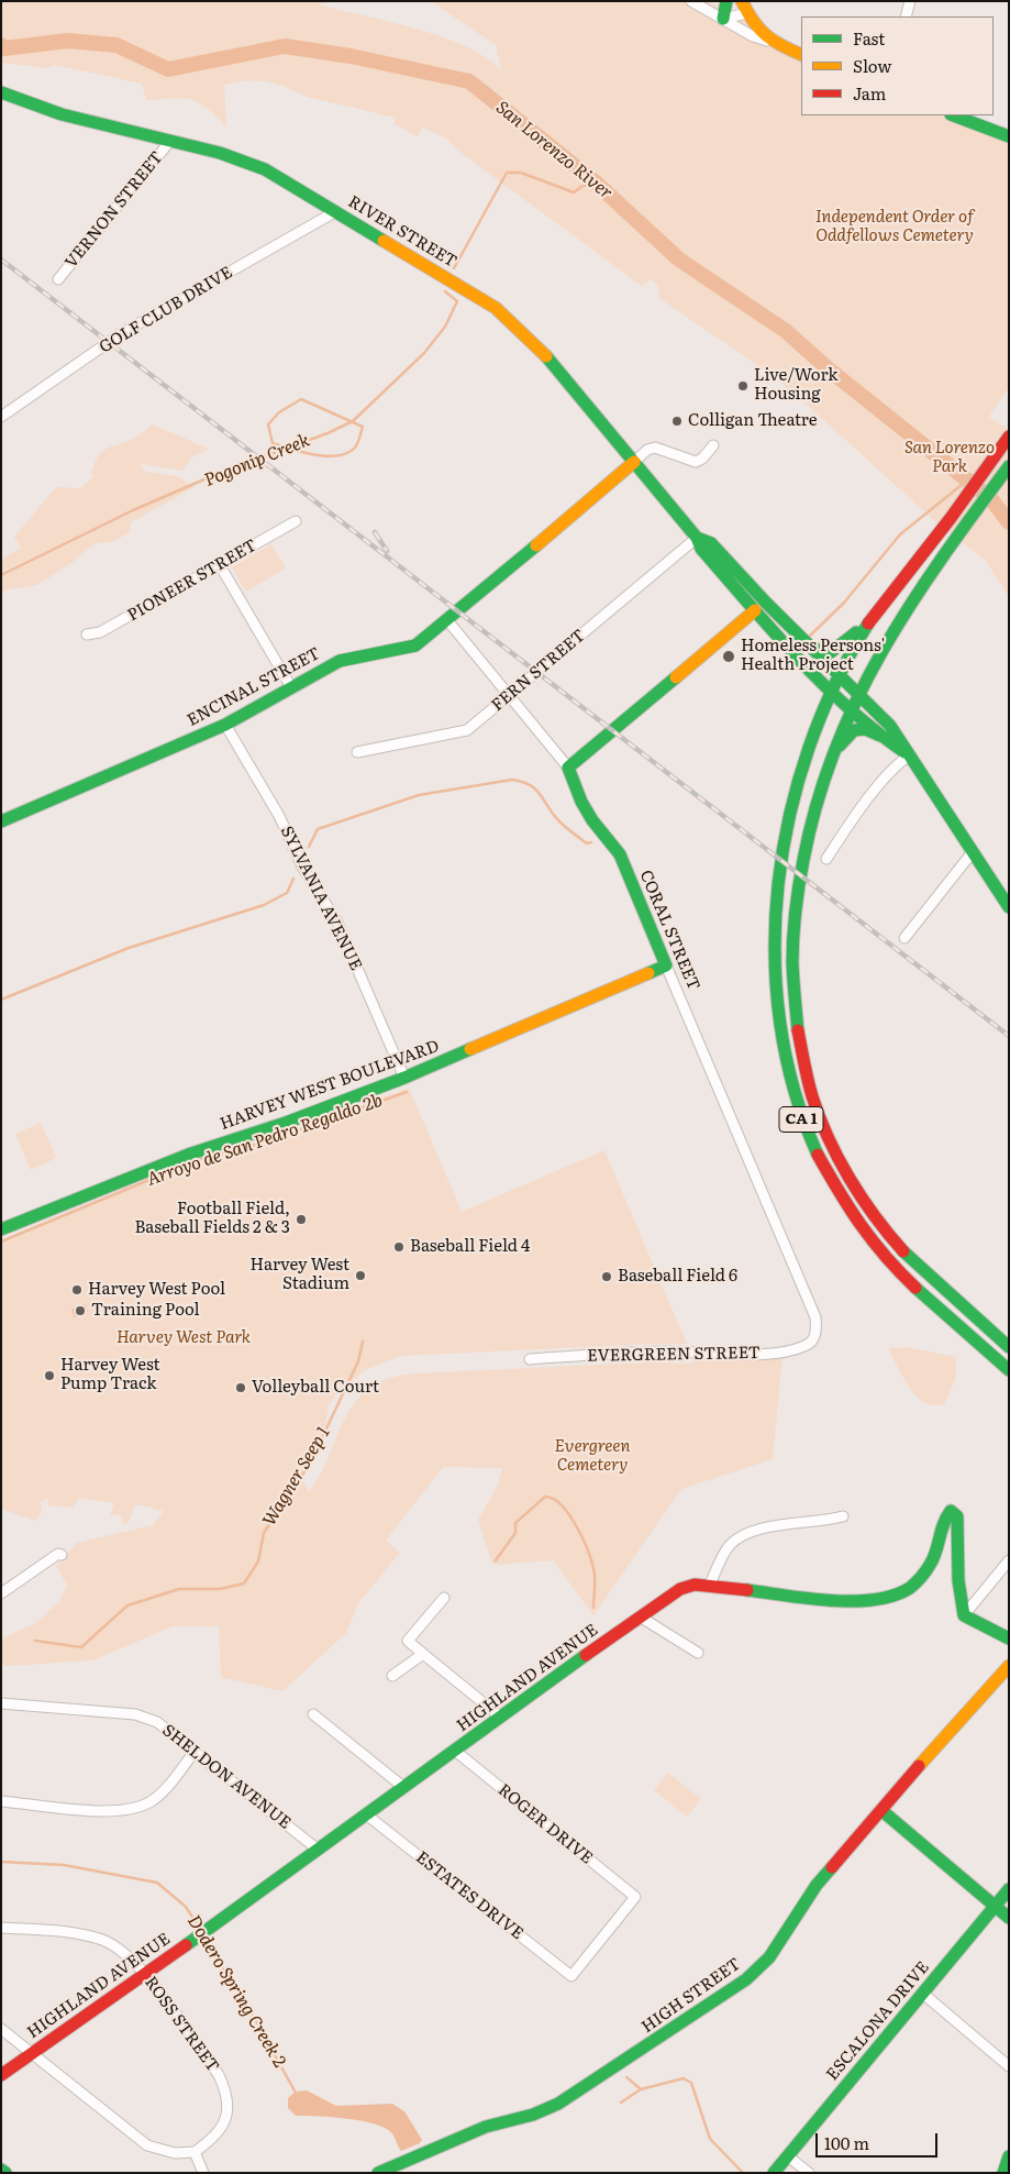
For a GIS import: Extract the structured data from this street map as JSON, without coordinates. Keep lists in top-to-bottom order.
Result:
{
  "streets": {
    "main road": [
      "RIVER STREET",
      "ENCINAL STREET",
      "CORAL STREET",
      "HARVEY WEST BOULEVARD",
      "CA 1",
      "HIGHLAND AVENUE",
      "HIGH STREET",
      "ESCALONA DRIVE"
    ],
    "street": [
      "VERNON STREET",
      "GOLF CLUB DRIVE",
      "PIONEER STREET",
      "FERN STREET",
      "SYLVANIA AVENUE",
      "EVERGREEN STREET",
      "SHELDON AVENUE",
      "ROGER DRIVE",
      "ESTATES DRIVE",
      "ROSS STREET"
    ]
  },
  "crossings": [
    ["VERNON STREET", "RIVER STREET"],
    ["RIVER STREET", "GOLF CLUB DRIVE"],
    ["RIVER STREET", "FERN STREET"],
    ["RIVER STREET", "ENCINAL STREET"],
    ["RIVER STREET", "CA 1"],
    ["ENCINAL STREET", "SYLVANIA AVENUE"],
    ["SYLVANIA AVENUE", "HARVEY WEST BOULEVARD"],
    ["CORAL STREET", "HARVEY WEST BOULEVARD"],
    ["CORAL STREET", "EVERGREEN STREET"],
    ["HIGHLAND AVENUE", "SHELDON AVENUE"],
    ["HIGHLAND AVENUE", "ROGER DRIVE"],
    ["HIGHLAND AVENUE", "ESTATES DRIVE"],
    ["HIGHLAND AVENUE", "ROSS STREET"],
    ["ROGER DRIVE", "ESTATES DRIVE"]
  ],
  "water": [
    "San Lorenzo River",
    "Pogonip Creek",
    "Arroyo de San Pedro Regaldo 2b",
    "Wagner Seep 1",
    "Dodero Spring Creek 2"
  ],
  "parks": [
    "Independent Order of Oddfellows Cemetery",
    "San Lorenzo Park",
    "Harvey West Park",
    "Evergreen Cemetery"
  ],
  "places": [
    "Live/Work Housing",
    "Colligan Theatre",
    "Homeless Persons' Health Project",
    "Football Field, Baseball Fields 2 & 3",
    "Baseball Field 4",
    "Harvey West Stadium",
    "Baseball Field 6",
    "Harvey West Pool",
    "Training Pool",
    "Harvey West Pump Track",
    "Volleyball Court"
  ],
  "legend": ["Fast", "Slow", "Jam"],
  "scale_bar": "100 m"
}
